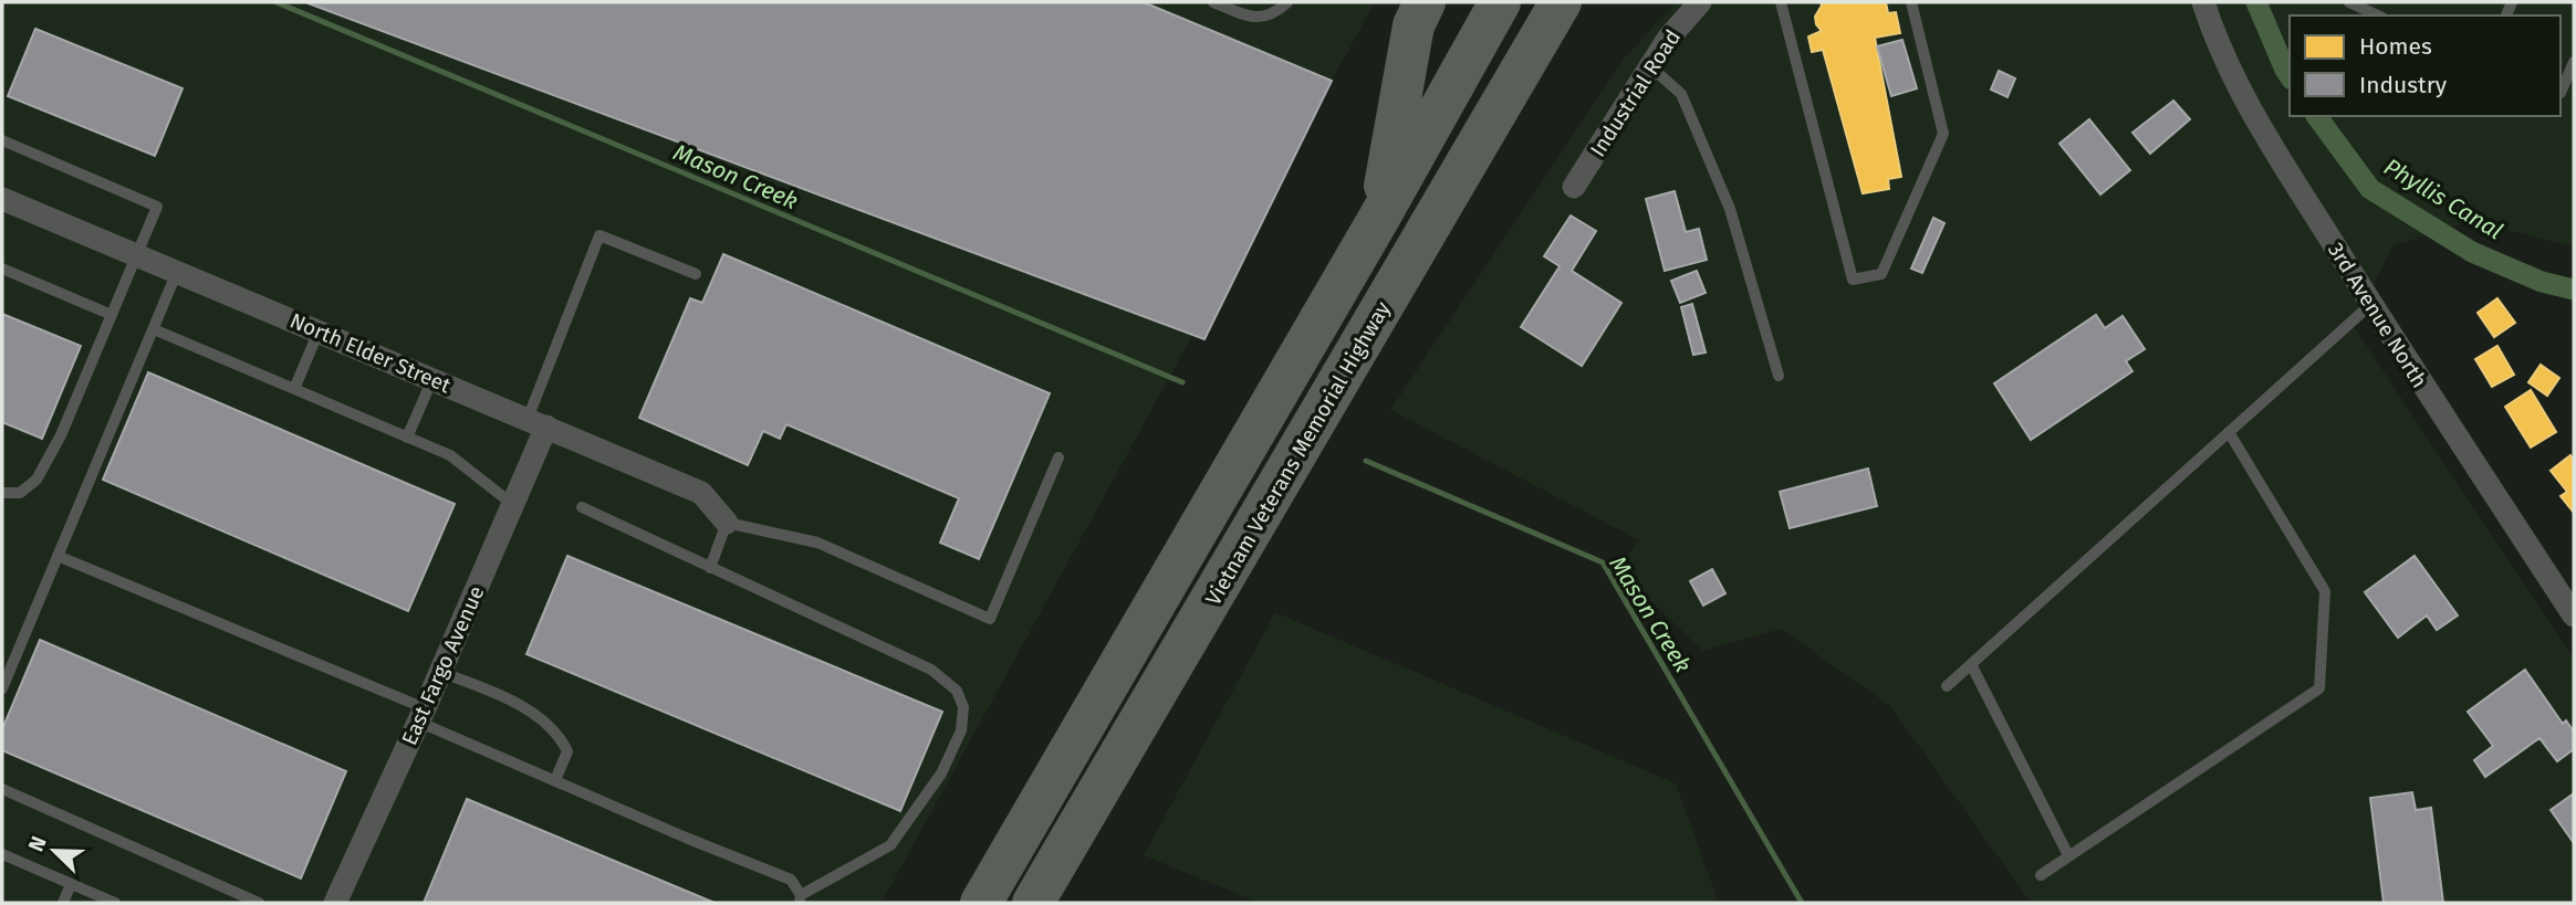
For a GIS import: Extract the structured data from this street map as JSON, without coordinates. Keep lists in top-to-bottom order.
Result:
{
  "streets": {
    "highway": ["Vietnam Veterans Memorial Highway"],
    "street": [
      "Industrial Road",
      "3rd Avenue North",
      "North Elder Street",
      "East Fargo Avenue"
    ]
  },
  "crossings": [
    ["North Elder Street", "East Fargo Avenue"]
  ],
  "water": ["Mason Creek", "Phyllis Canal"],
  "legend": ["Homes", "Industry"],
  "north": "top left"
}
